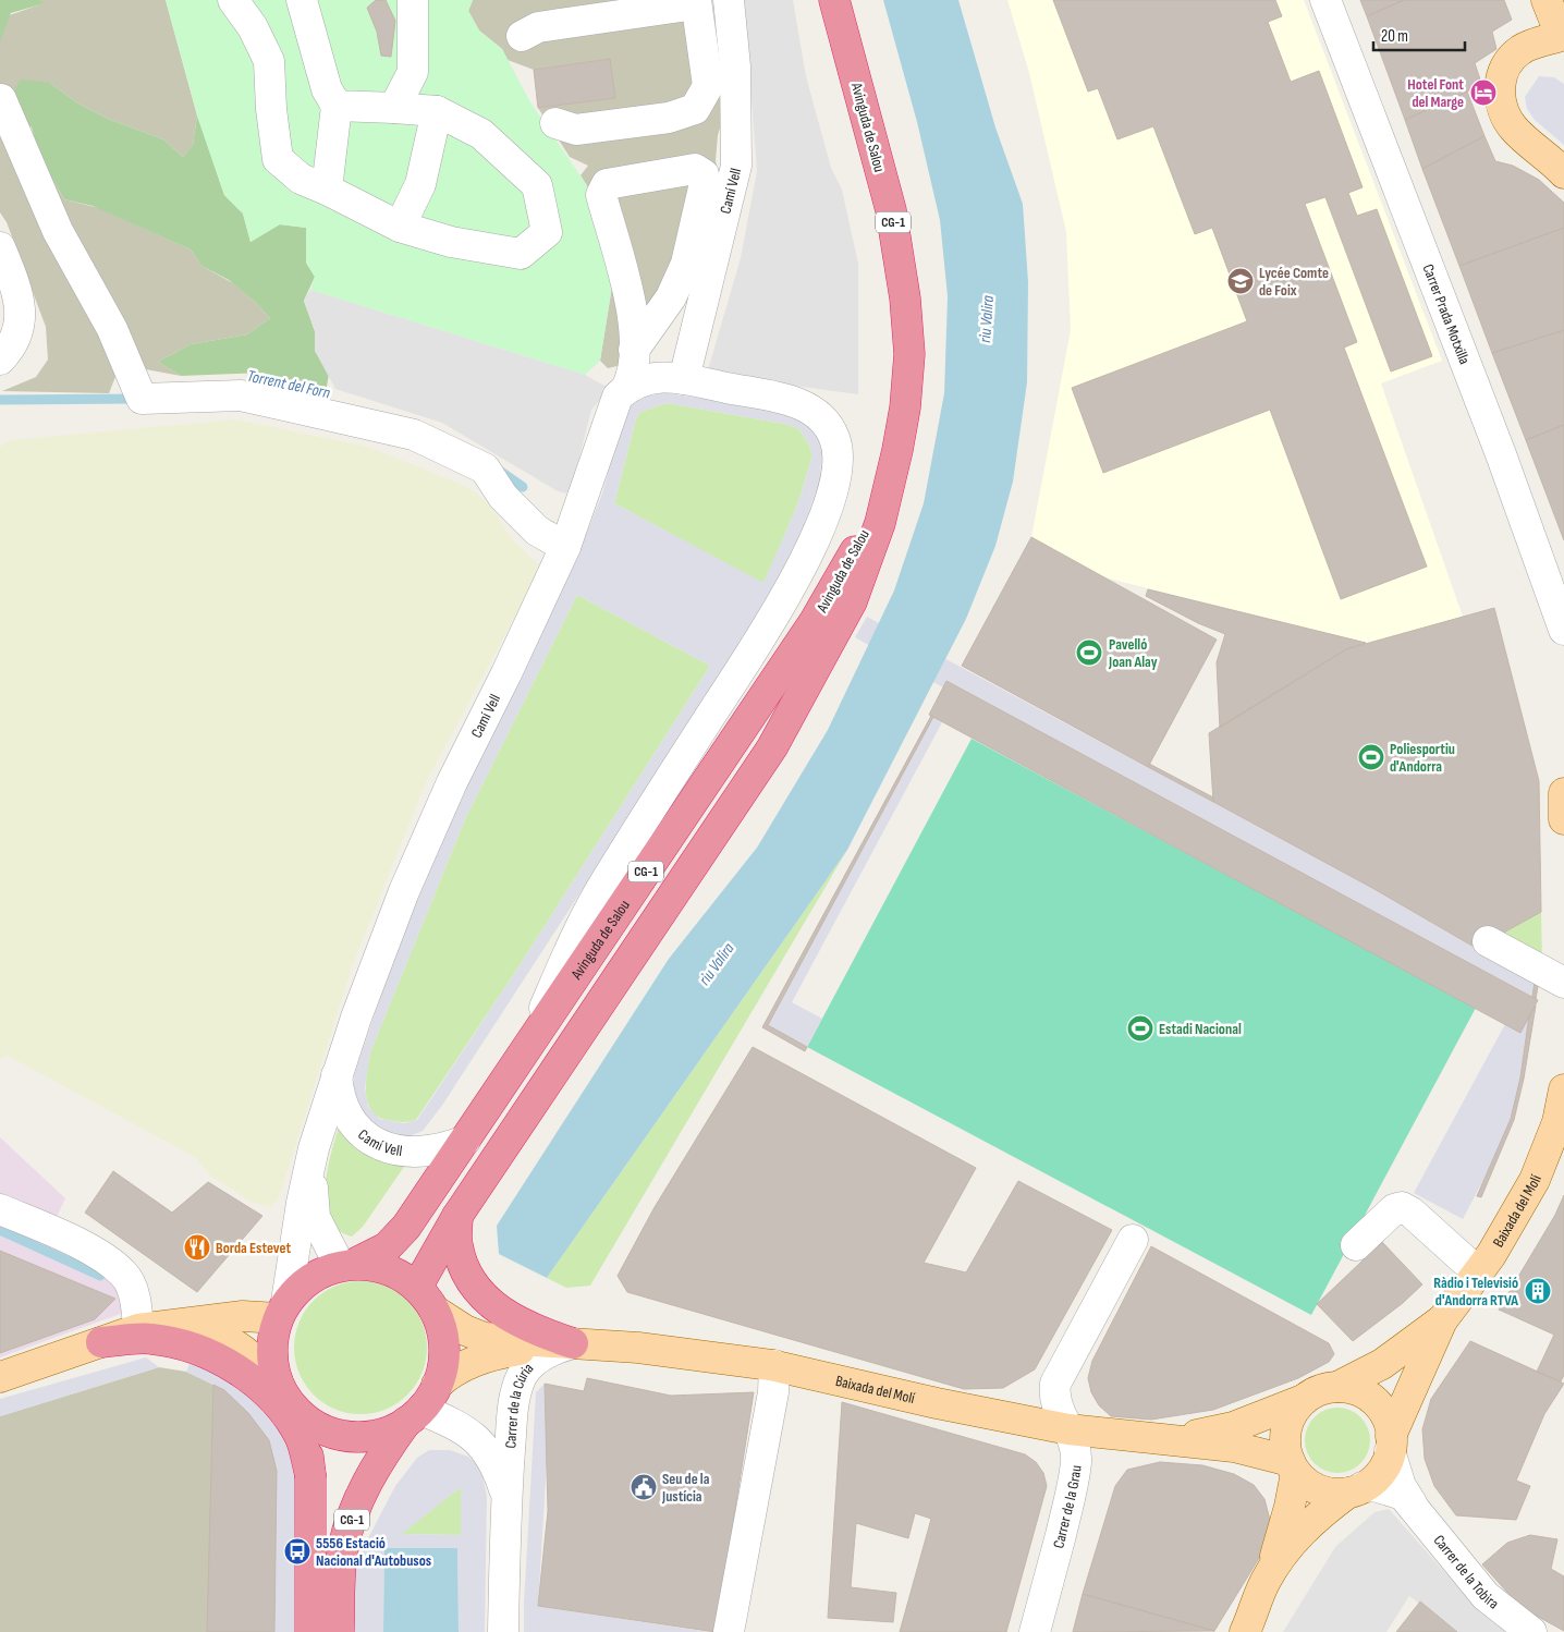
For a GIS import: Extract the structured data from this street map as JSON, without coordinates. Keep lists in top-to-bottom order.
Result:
{
  "streets": {
    "highway": ["Avinguda de Salou", "CG-1"],
    "main road": ["Baixada del Molí"],
    "street": [
      "Camí Vell",
      "Carrer Prada Motxilla",
      "Carrer de la Cúria",
      "Carrer de la Grau",
      "Carrer de la Tobira"
    ]
  },
  "crossings": [
    ["Avinguda de Salou", "Camí Vell"],
    ["Avinguda de Salou", "CG-1"],
    ["Avinguda de Salou", "Baixada del Molí"],
    ["Avinguda de Salou", "Carrer de la Cúria"],
    ["Camí Vell", "CG-1"],
    ["Camí Vell", "Baixada del Molí"],
    ["Camí Vell", "Carrer de la Cúria"],
    ["CG-1", "Baixada del Molí"],
    ["CG-1", "Carrer de la Cúria"],
    ["Baixada del Molí", "Carrer de la Cúria"],
    ["Baixada del Molí", "Carrer de la Grau"]
  ],
  "water": ["riu Valira", "Torrent del Forn"],
  "places": {
    "hotel": ["Hotel Font del Marge"],
    "school or university": ["Lycée Comte de Foix"],
    "sports": ["Pavelló Joan Alay", "Poliesportiu d'Andorra", "Estadi Nacional"],
    "restaurant": ["Borda Estevet"],
    "building": ["Ràdio i Televisió d'Andorra RTVA"],
    "public building": ["Seu de la Justícia"],
    "bus stop": ["5556 Estació Nacional d'Autobusos"]
  },
  "scale_bar": "20 m"
}
